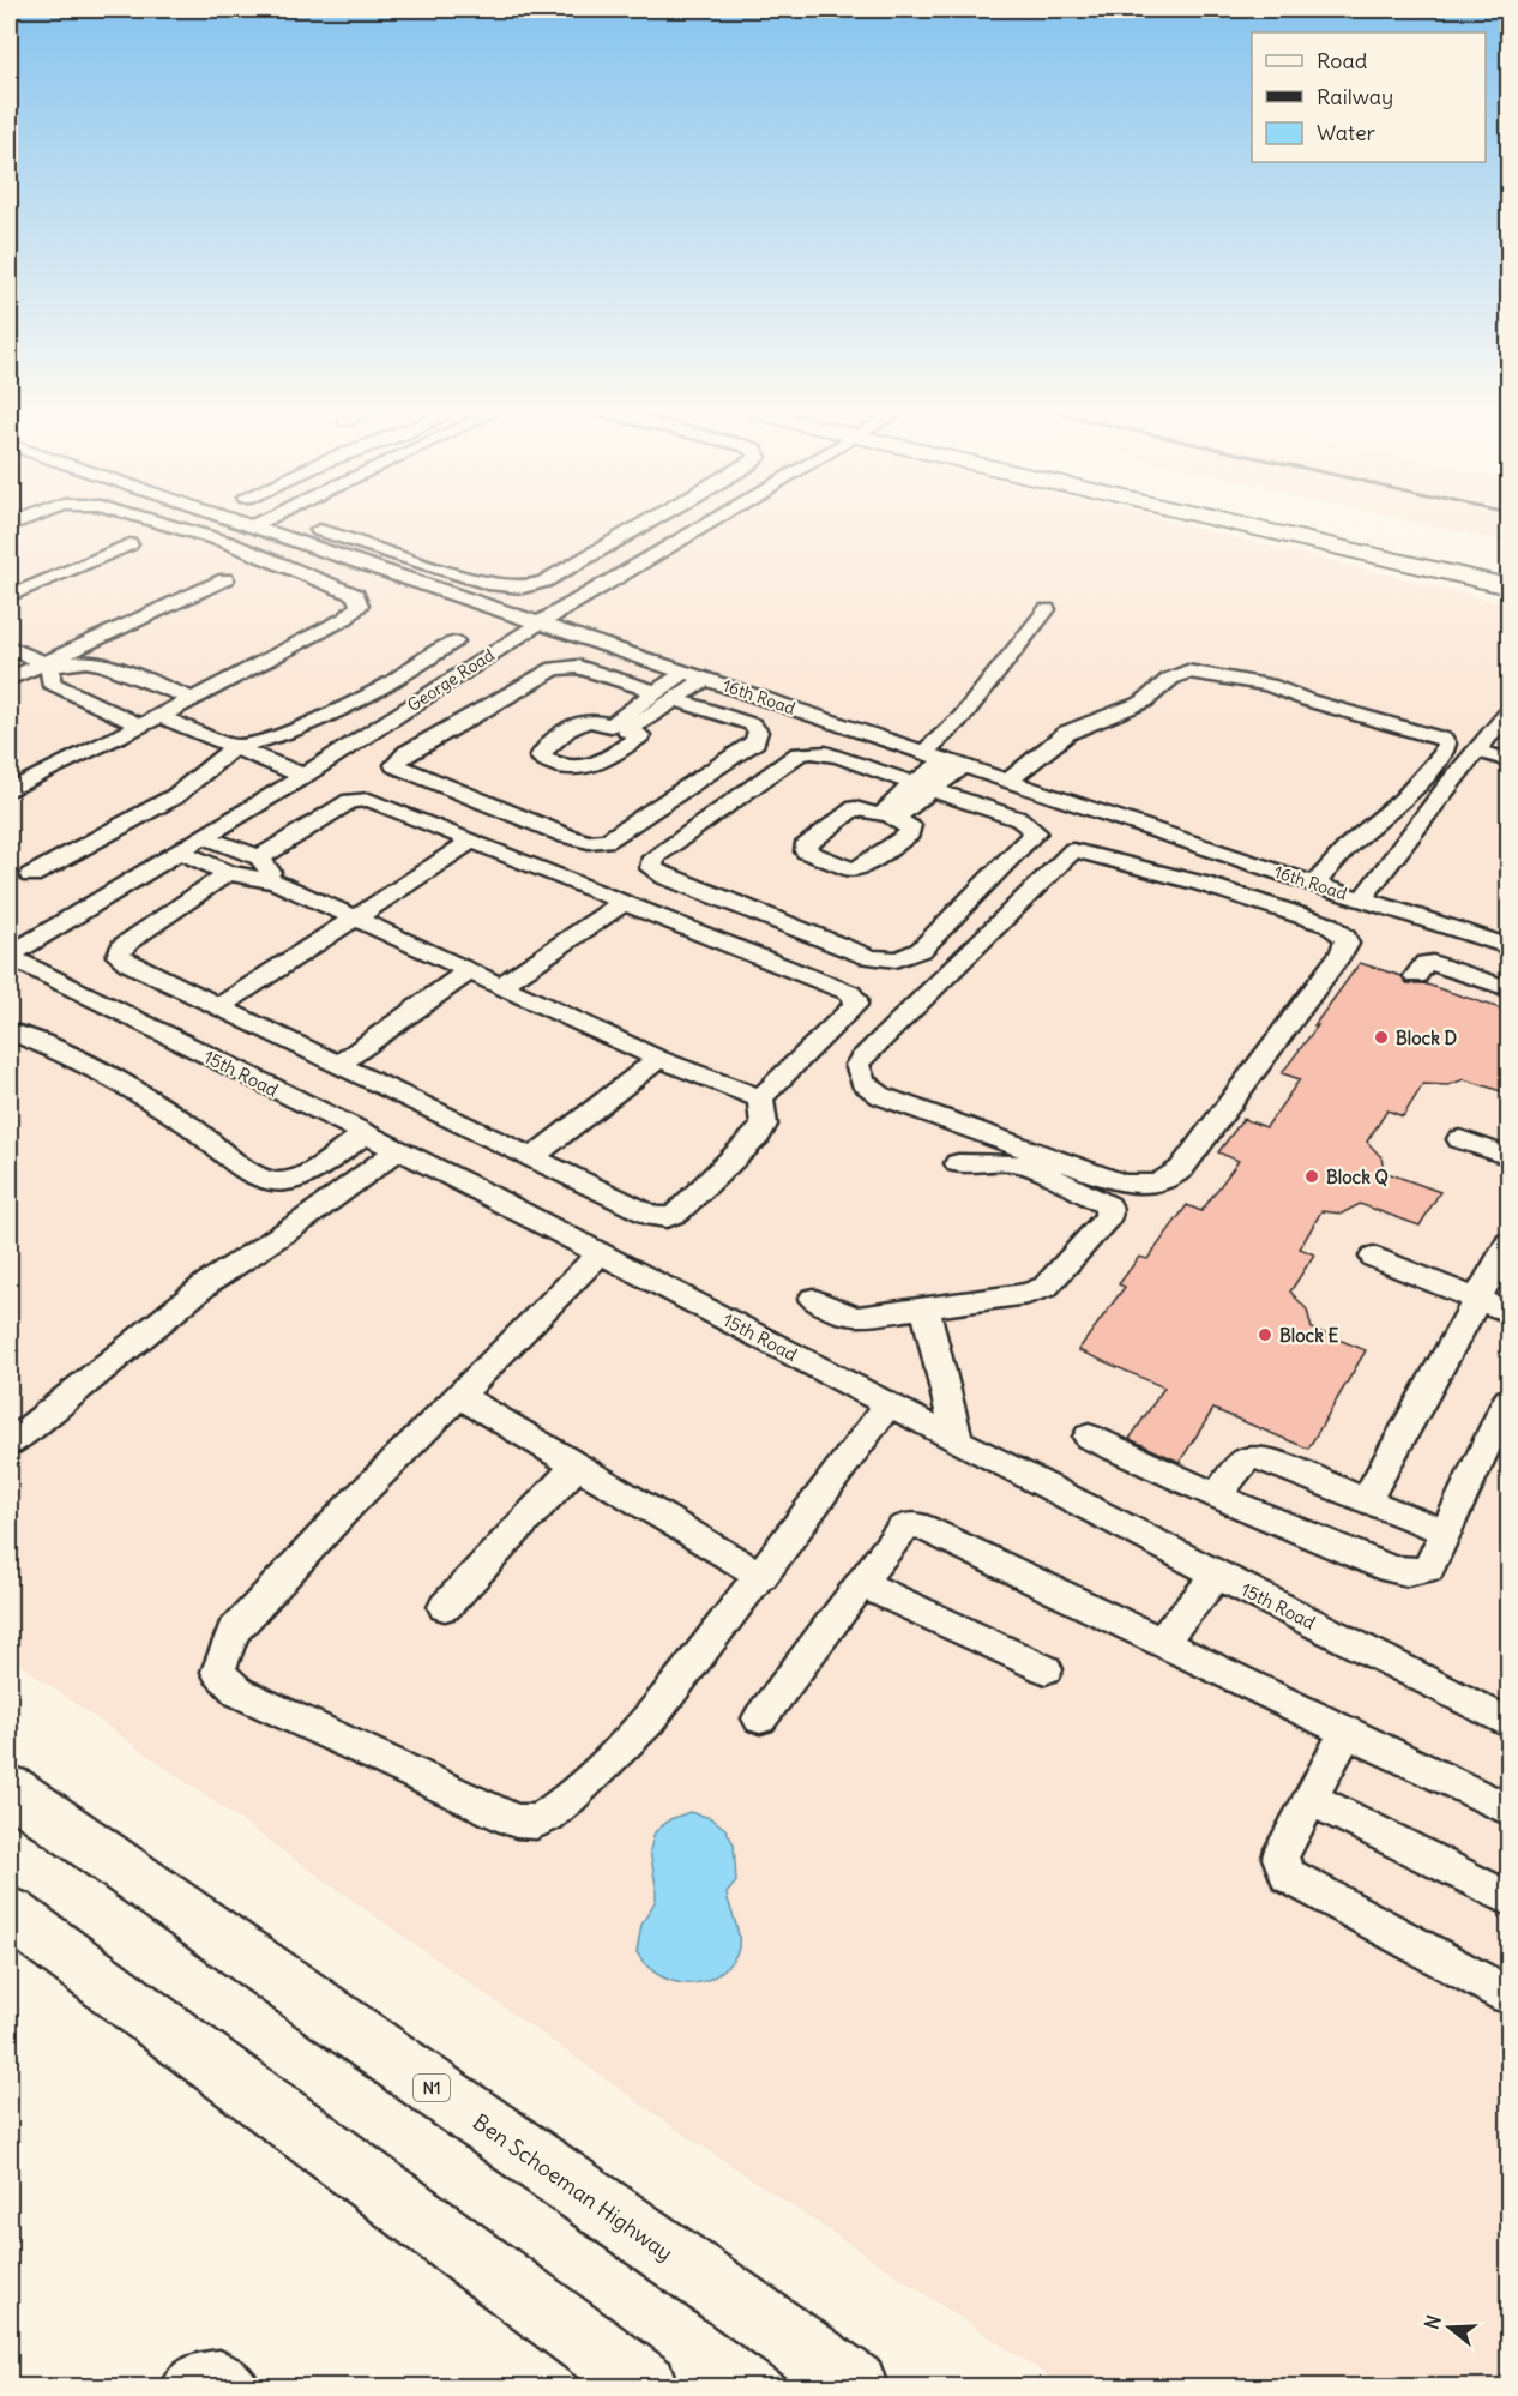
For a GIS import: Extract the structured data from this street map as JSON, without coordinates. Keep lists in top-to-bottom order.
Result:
{
  "streets": {
    "highway": ["N1", "Ben Schoeman Highway"],
    "street": ["George Road", "16th Road", "15th Road"]
  },
  "crossings": [
    ["George Road", "16th Road"],
    ["George Road", "15th Road"]
  ],
  "places": ["Block D", "Block Q", "Block E"],
  "legend": ["Road", "Railway", "Water"],
  "north": "left"
}
